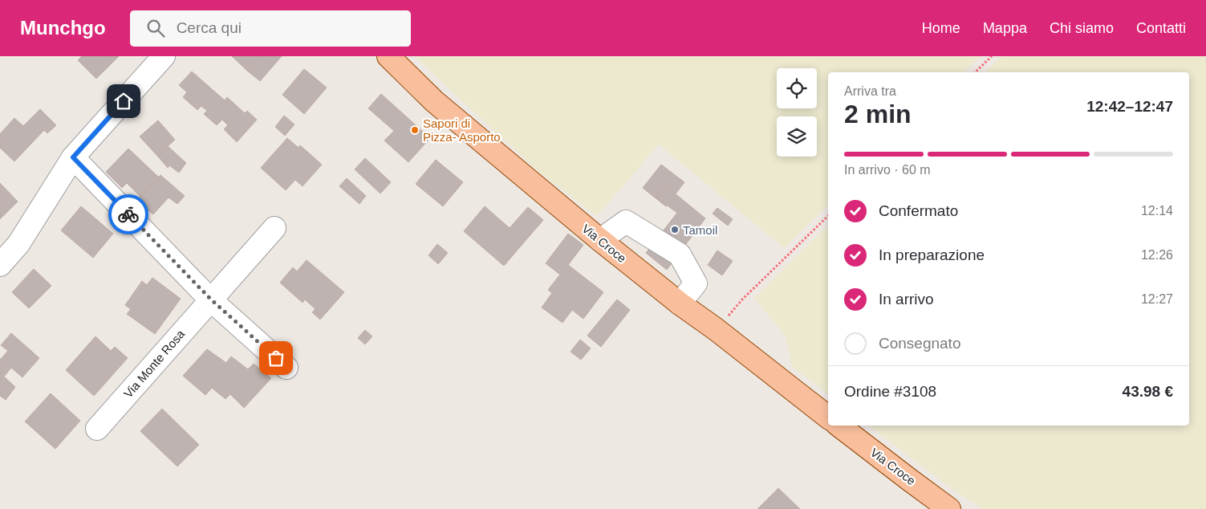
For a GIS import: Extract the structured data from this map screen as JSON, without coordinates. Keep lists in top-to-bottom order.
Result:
{
  "streets": {
    "main road": ["Via Croce"],
    "street": ["Via Monte Rosa"]
  },
  "places": ["Sapori di Pizza- Asporto", "Tamoil"],
  "page": {
    "header": "Munchgo",
    "search": "Cerca qui",
    "nav": [
      "Home",
      "Mappa",
      "Chi siamo",
      "Contatti"
    ],
    "heading": ["2 min", "Arriva tra", "12:42–12:47"],
    "panel": ["Ordine #3108", "43.98 €"],
    "bar": "In arrivo · 60 m",
    "list": [
      ["Confermato", "12:14"],
      ["In preparazione", "12:26"],
      ["In arrivo", "12:27"],
      "Consegnato"
    ]
  }
}
